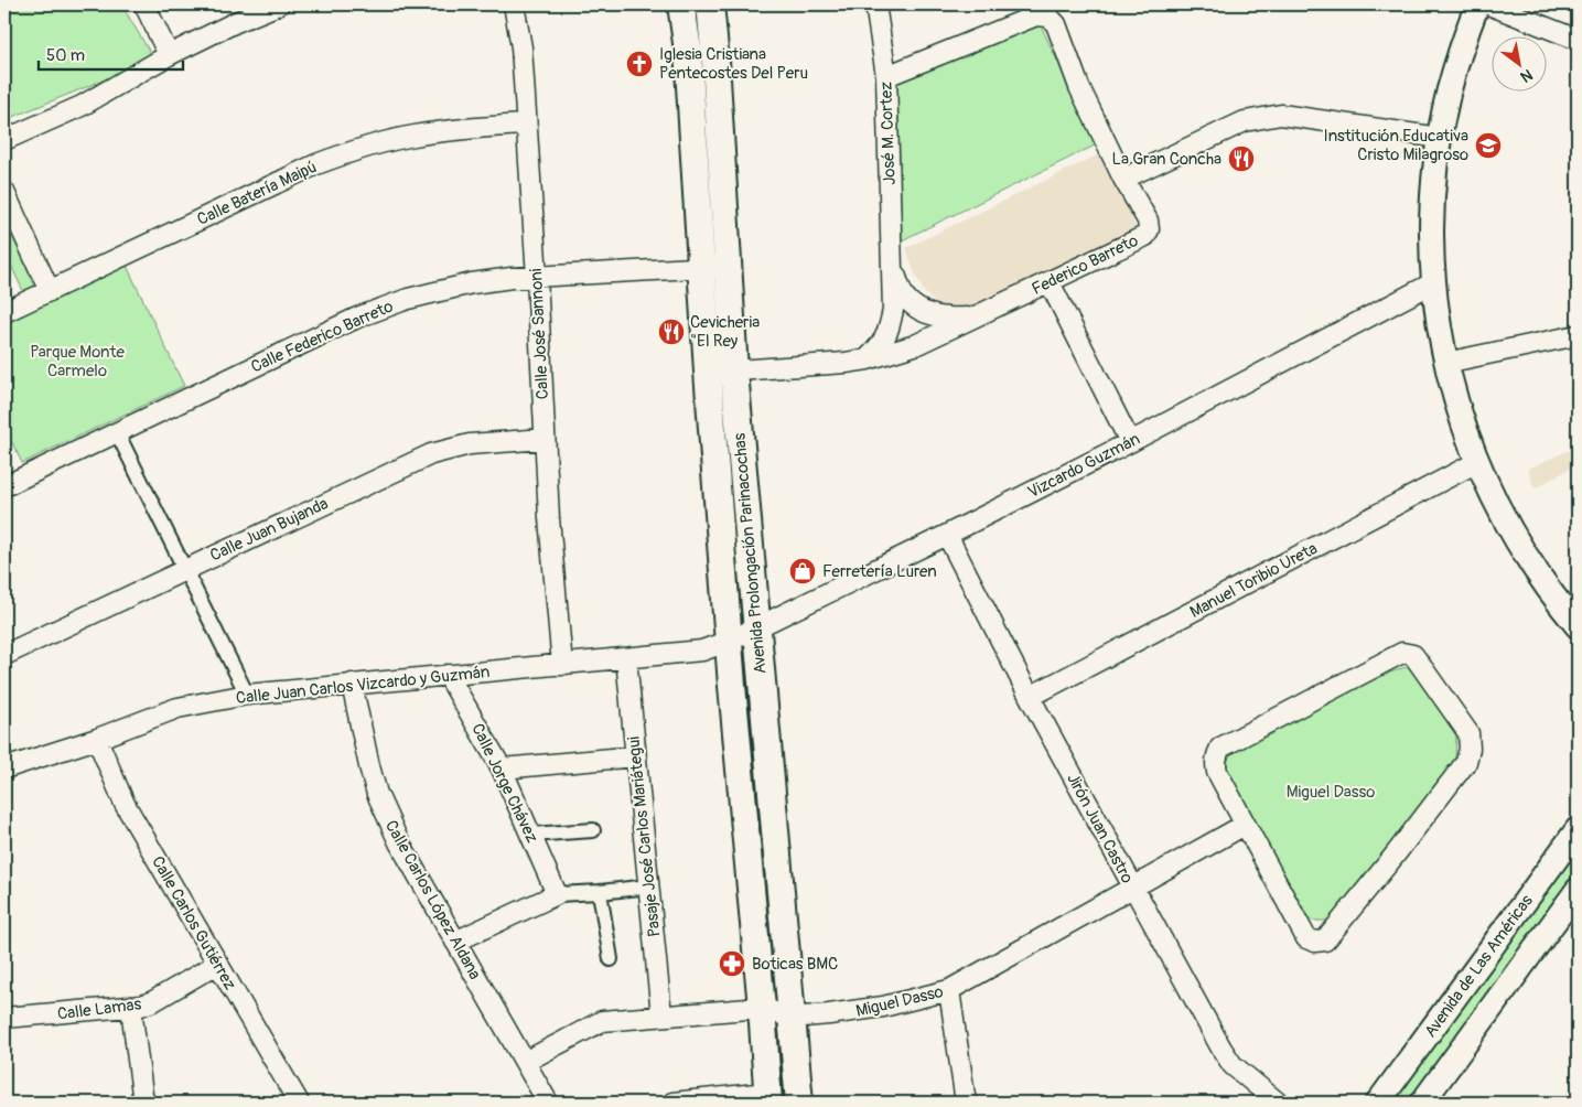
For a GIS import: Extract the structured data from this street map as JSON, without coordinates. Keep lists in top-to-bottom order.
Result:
{
  "streets": {
    "main road": ["Avenida Prolongación Parinacochas"],
    "street": [
      "José M. Cortez",
      "Calle Batería Maipú",
      "Federico Barreto",
      "Calle José Sannoni",
      "Calle Federico Barreto",
      "Vizcardo Guzmán",
      "Calle Juan Bujanda",
      "Manuel Toribio Ureta",
      "Calle Juan Carlos Vizcardo y Guzmán",
      "Calle Jorge Chávez",
      "Jirón Juan Castro",
      "Pasaje José Carlos Mariátegui",
      "Calle Carlos López Aldana",
      "Calle Carlos Gutiérrez",
      "Avenida de Las Américas",
      "Miguel Dasso",
      "Calle Lamas"
    ]
  },
  "crossings": [
    ["José M. Cortez", "Federico Barreto"],
    ["Calle Batería Maipú", "Calle José Sannoni"],
    ["Federico Barreto", "Avenida Prolongación Parinacochas"],
    ["Calle José Sannoni", "Calle Federico Barreto"],
    ["Calle José Sannoni", "Calle Juan Bujanda"],
    ["Calle José Sannoni", "Calle Juan Carlos Vizcardo y Guzmán"],
    ["Calle Federico Barreto", "Avenida Prolongación Parinacochas"],
    ["Vizcardo Guzmán", "Avenida Prolongación Parinacochas"],
    ["Vizcardo Guzmán", "Calle Juan Carlos Vizcardo y Guzmán"],
    ["Vizcardo Guzmán", "Jirón Juan Castro"],
    ["Avenida Prolongación Parinacochas", "Calle Juan Carlos Vizcardo y Guzmán"],
    ["Avenida Prolongación Parinacochas", "Miguel Dasso"],
    ["Manuel Toribio Ureta", "Jirón Juan Castro"],
    ["Calle Juan Carlos Vizcardo y Guzmán", "Calle Jorge Chávez"],
    ["Calle Juan Carlos Vizcardo y Guzmán", "Pasaje José Carlos Mariátegui"],
    ["Calle Juan Carlos Vizcardo y Guzmán", "Calle Carlos López Aldana"],
    ["Calle Juan Carlos Vizcardo y Guzmán", "Calle Carlos Gutiérrez"],
    ["Jirón Juan Castro", "Miguel Dasso"],
    ["Pasaje José Carlos Mariátegui", "Miguel Dasso"],
    ["Calle Carlos López Aldana", "Miguel Dasso"],
    ["Calle Carlos Gutiérrez", "Calle Lamas"]
  ],
  "parks": ["Parque Monte Carmelo", "Miguel Dasso"],
  "places": {
    "church": ["Iglesia Cristiana Pentecostes Del Peru"],
    "school or university": ["Institución Educativa Cristo Milagroso"],
    "restaurant": ["La Gran Concha", "Cevicheria \"El Rey"],
    "shop": ["Ferretería Luren"],
    "pharmacy": ["Boticas BMC"]
  },
  "scale_bar": "50 m",
  "north": "bottom right"
}
